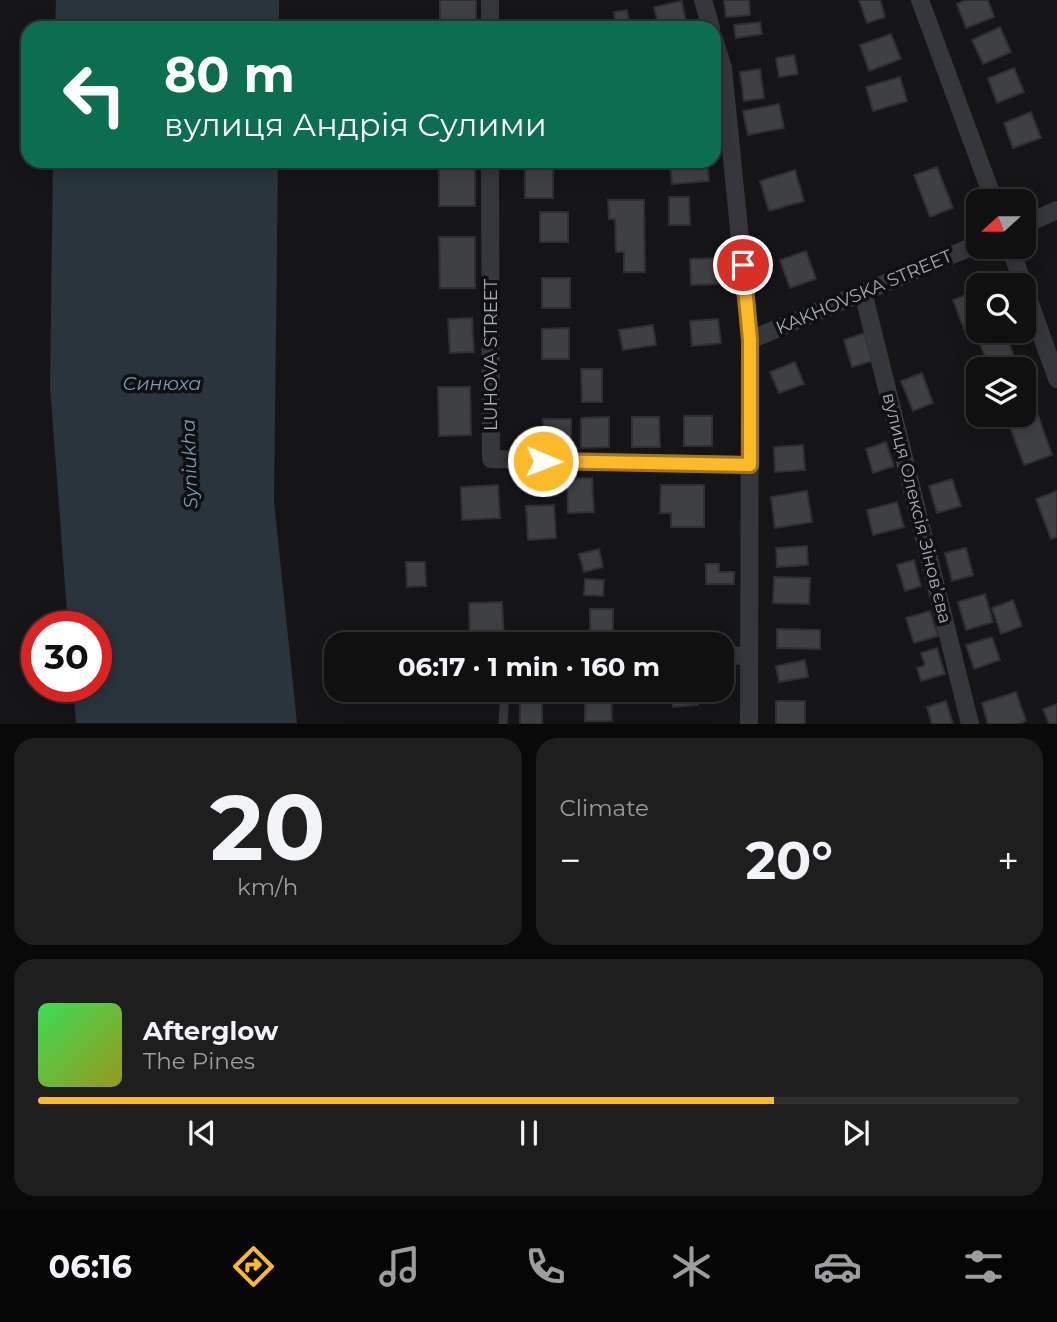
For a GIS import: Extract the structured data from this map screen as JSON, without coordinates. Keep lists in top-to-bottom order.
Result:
{
  "streets": {
    "street": ["KAKHOVSKA STREET", "LUHOVA STREET", "вулиця Олексія Зіновʼєва"]
  },
  "crossings": [
    ["KAKHOVSKA STREET", "вулиця Олексія Зіновʼєва"]
  ],
  "water": ["Синюха", "Syniukha"],
  "north": "left",
  "page": {
    "turn": ["80 m", "вулиця Андрія Сулими"],
    "limit": "30",
    "trip": "06:17 · 1 min · 160 m",
    "tile": [
      ["20", "km/h"],
      "Climate"
    ],
    "heat": ["−", "20°", "+"],
    "song": ["Afterglow", "The Pines"],
    "tabs": "06:16"
  }
}
